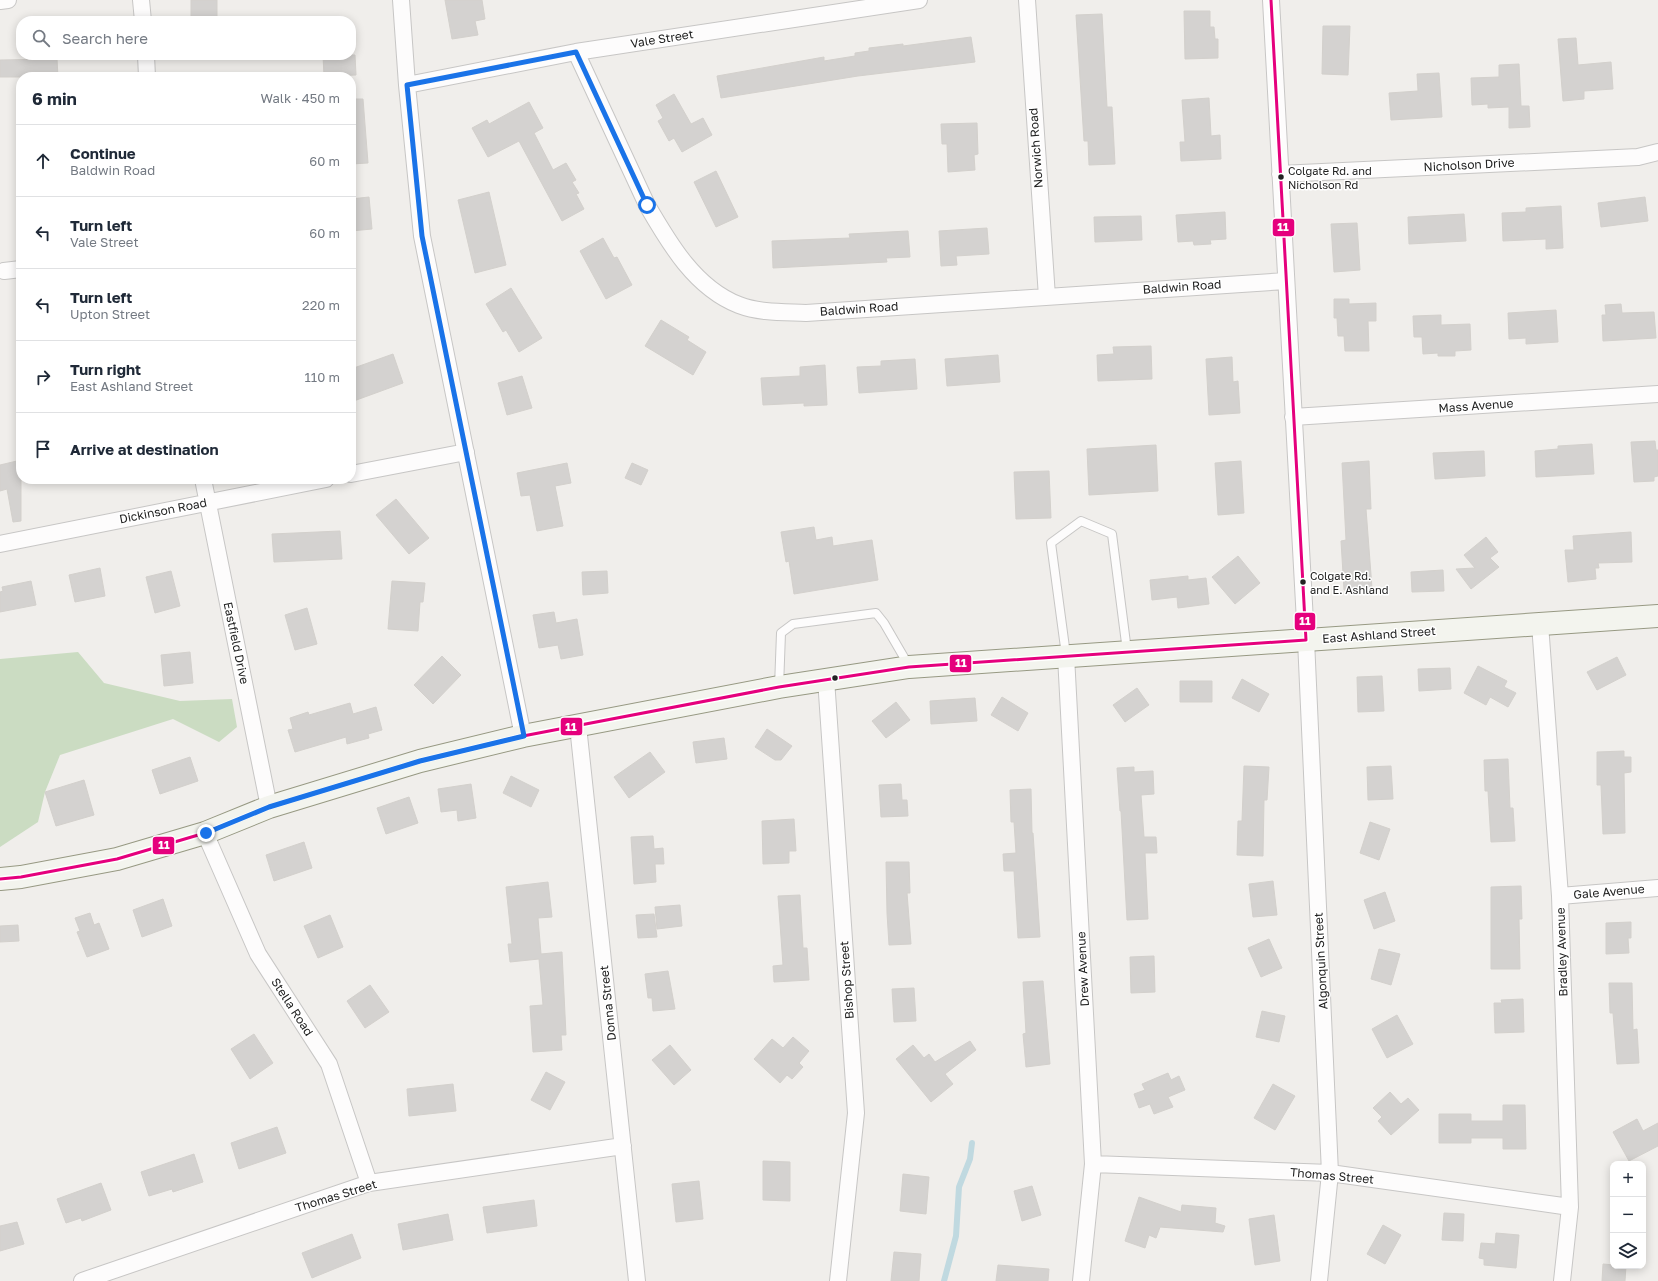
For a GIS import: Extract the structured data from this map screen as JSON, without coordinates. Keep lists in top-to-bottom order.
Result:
{
  "streets": {
    "main road": ["East Ashland Street"],
    "street": [
      "Vale Street",
      "Norwich Road",
      "Nicholson Drive",
      "Baldwin Road",
      "Mass Avenue",
      "Dickinson Road",
      "Eastfield Drive",
      "Gale Avenue",
      "Bradley Avenue",
      "Algonquin Street",
      "Drew Avenue",
      "Bishop Street",
      "Donna Street",
      "Stella Road",
      "Thomas Street"
    ]
  },
  "crossings": [
    ["Vale Street", "Baldwin Road"],
    ["Norwich Road", "Baldwin Road"],
    ["Nicholson Drive", "Algonquin Street"],
    ["Baldwin Road", "Algonquin Street"],
    ["Mass Avenue", "Algonquin Street"],
    ["Dickinson Road", "Eastfield Drive"],
    ["East Ashland Street", "Eastfield Drive"],
    ["East Ashland Street", "Bradley Avenue"],
    ["East Ashland Street", "Algonquin Street"],
    ["East Ashland Street", "Drew Avenue"],
    ["East Ashland Street", "Bishop Street"],
    ["East Ashland Street", "Donna Street"],
    ["East Ashland Street", "Stella Road"],
    ["Gale Avenue", "Bradley Avenue"],
    ["Bradley Avenue", "Thomas Street"],
    ["Algonquin Street", "Thomas Street"],
    ["Drew Avenue", "Thomas Street"],
    ["Donna Street", "Thomas Street"],
    ["Stella Road", "Thomas Street"]
  ],
  "places": ["Colgate Rd. and Nicholson Rd", "Colgate Rd. and E. Ashland"],
  "lines": ["transit line 11"],
  "page": {
    "search": "Search here",
    "heading": ["6 min", "Walk · 450 m"],
    "list": [
      ["Continue", "Baldwin Road", "60 m"],
      ["Turn left", "Vale Street", "60 m"],
      ["Turn left", "Upton Street", "220 m"],
      ["Turn right", "East Ashland Street", "110 m"],
      "Arrive at destination"
    ],
    "map_buttons": ["+", "−"]
  }
}
